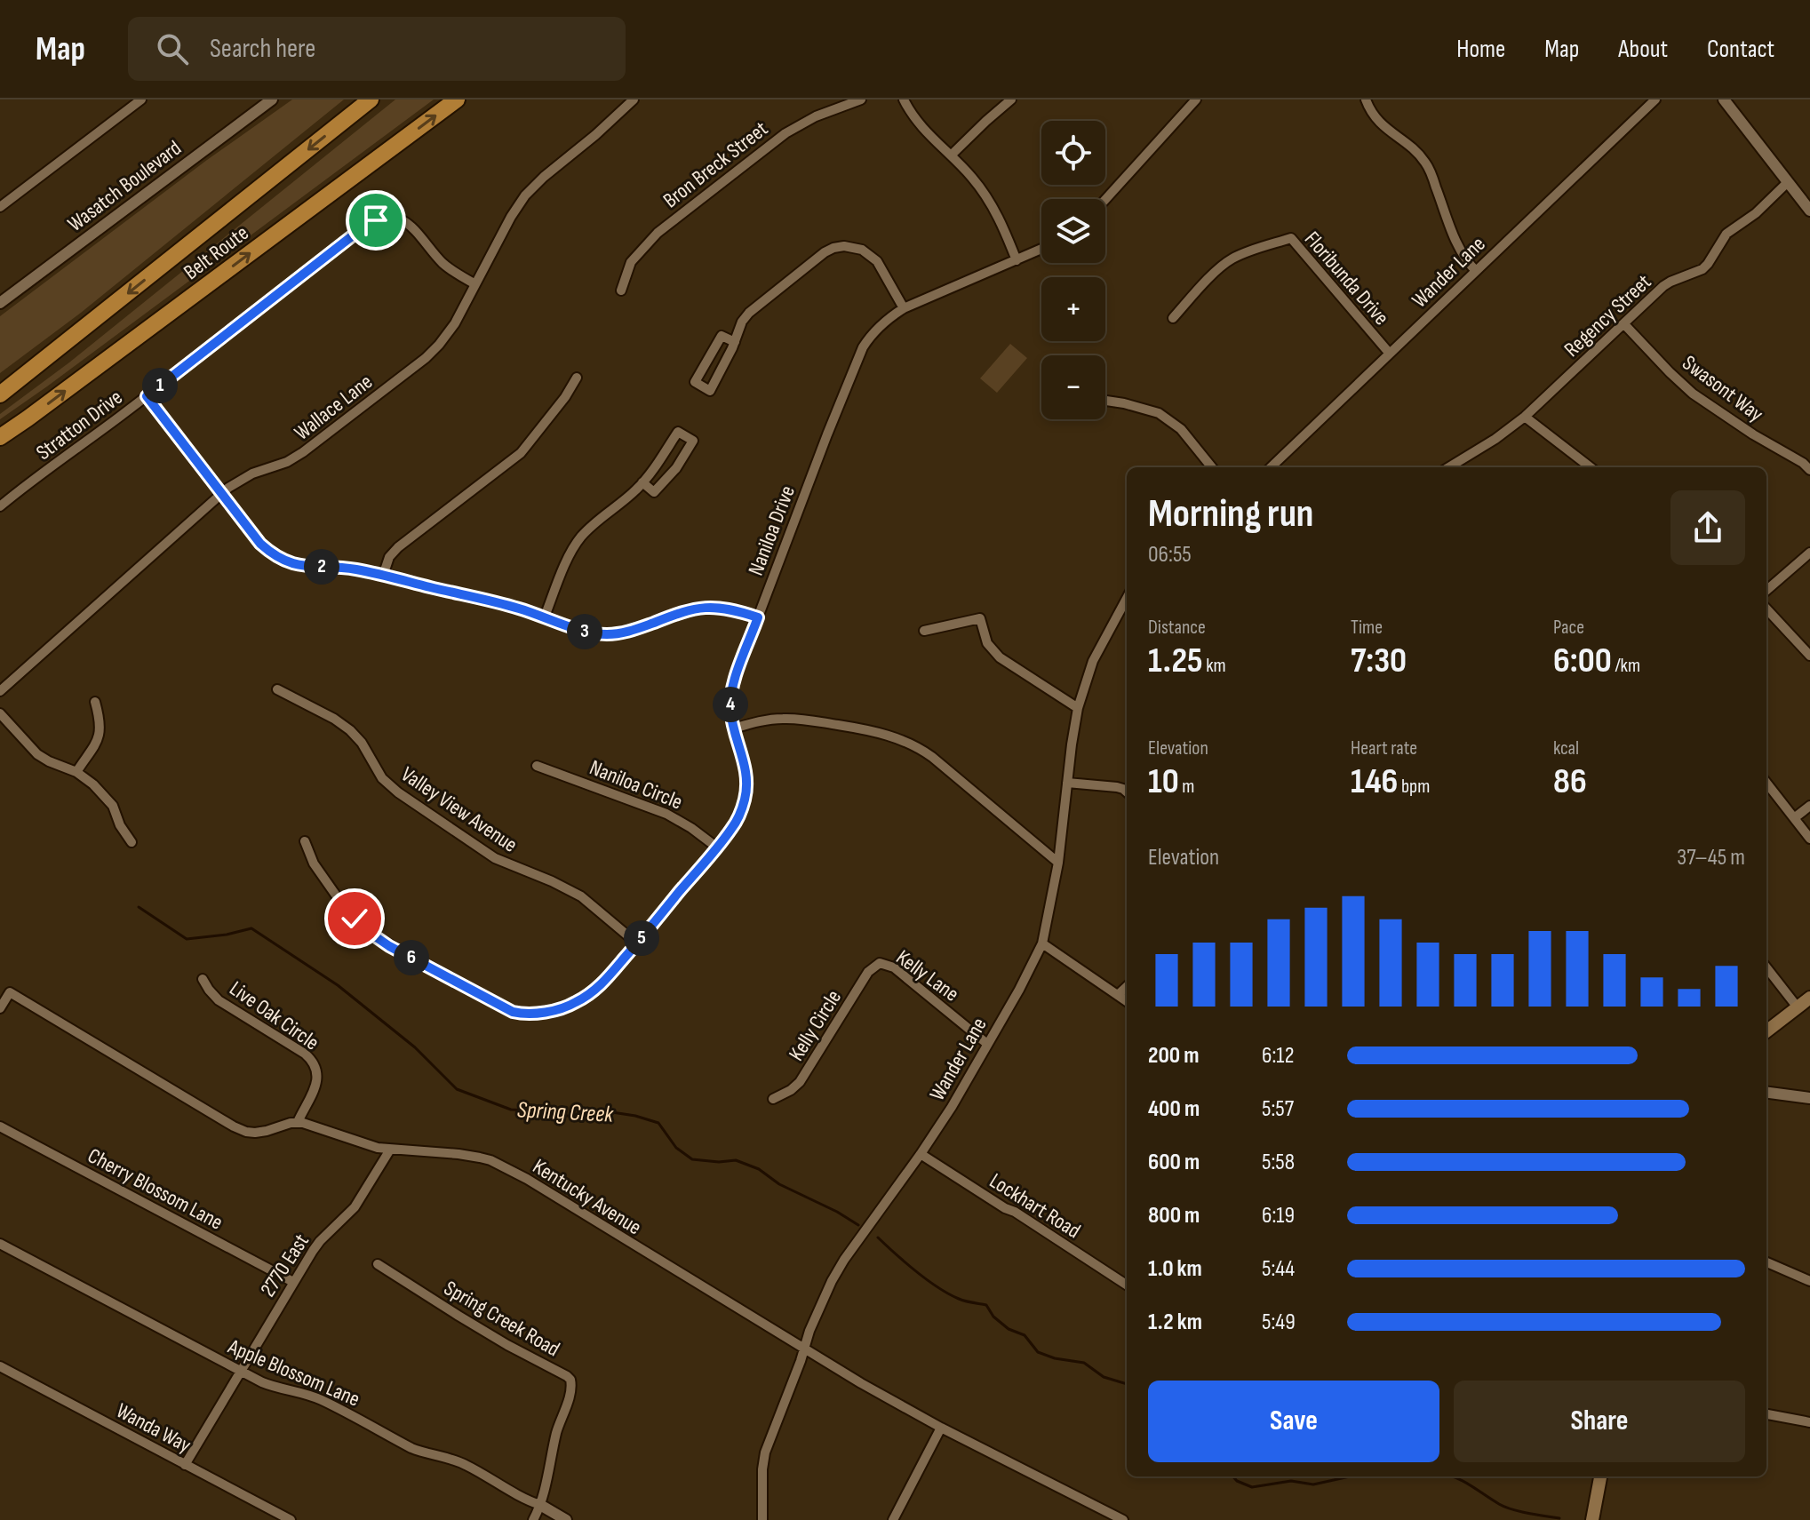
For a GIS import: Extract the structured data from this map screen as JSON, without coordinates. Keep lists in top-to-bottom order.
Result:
{
  "streets": {
    "highway": ["Belt Route"],
    "street": [
      "Bron Breck Street",
      "Wasatch Boulevard",
      "Wander Lane",
      "Floribunda Drive",
      "Regency Street",
      "Swasont Way",
      "Wallace Lane",
      "Stratton Drive",
      "Naniloa Drive",
      "Naniloa Circle",
      "Valley View Avenue",
      "Kelly Lane",
      "Live Oak Circle",
      "Kelly Circle",
      "Cherry Blossom Lane",
      "Kentucky Avenue",
      "Lockhart Road",
      "2770 East",
      "Spring Creek Road",
      "Apple Blossom Lane",
      "Wanda Way"
    ]
  },
  "crossings": [
    ["Wander Lane", "Floribunda Drive"],
    ["Wander Lane", "Kelly Lane"],
    ["Wander Lane", "Kentucky Avenue"],
    ["Wander Lane", "Lockhart Road"],
    ["Regency Street", "Swasont Way"],
    ["Wallace Lane", "Stratton Drive"],
    ["Naniloa Drive", "Naniloa Circle"],
    ["Naniloa Drive", "Valley View Avenue"],
    ["Kelly Lane", "Kelly Circle"],
    ["Live Oak Circle", "Kentucky Avenue"],
    ["Cherry Blossom Lane", "2770 East"],
    ["Kentucky Avenue", "2770 East"],
    ["2770 East", "Apple Blossom Lane"],
    ["2770 East", "Wanda Way"],
    ["Spring Creek Road", "Apple Blossom Lane"]
  ],
  "water": ["Spring Creek"],
  "page": {
    "header": "Map",
    "search": "Search here",
    "nav": [
      "Home",
      "Map",
      "About",
      "Contact"
    ],
    "map_buttons": ["+", "−"],
    "pins": [
      "1",
      "2",
      "3",
      "4",
      "5",
      "6"
    ],
    "heading": ["Morning run", "06:55"],
    "stats": [
      ["Distance", "1.25 km"],
      ["Time", "7:30"],
      ["Pace", "6:00 /km"],
      ["Elevation", "10 m"],
      ["Heart rate", "146 bpm"],
      ["kcal", "86"]
    ],
    "chart": ["Elevation", "37–45 m"],
    "list": [
      {
        "name": "200 m",
        "note": "6:12"
      },
      {
        "name": "400 m",
        "note": "5:57"
      },
      {
        "name": "600 m",
        "note": "5:58"
      },
      {
        "name": "800 m",
        "note": "6:19"
      },
      {
        "name": "1.0 km",
        "note": "5:44"
      },
      {
        "name": "1.2 km",
        "note": "5:49"
      }
    ],
    "buttons": ["Save", "Share"]
  }
}
